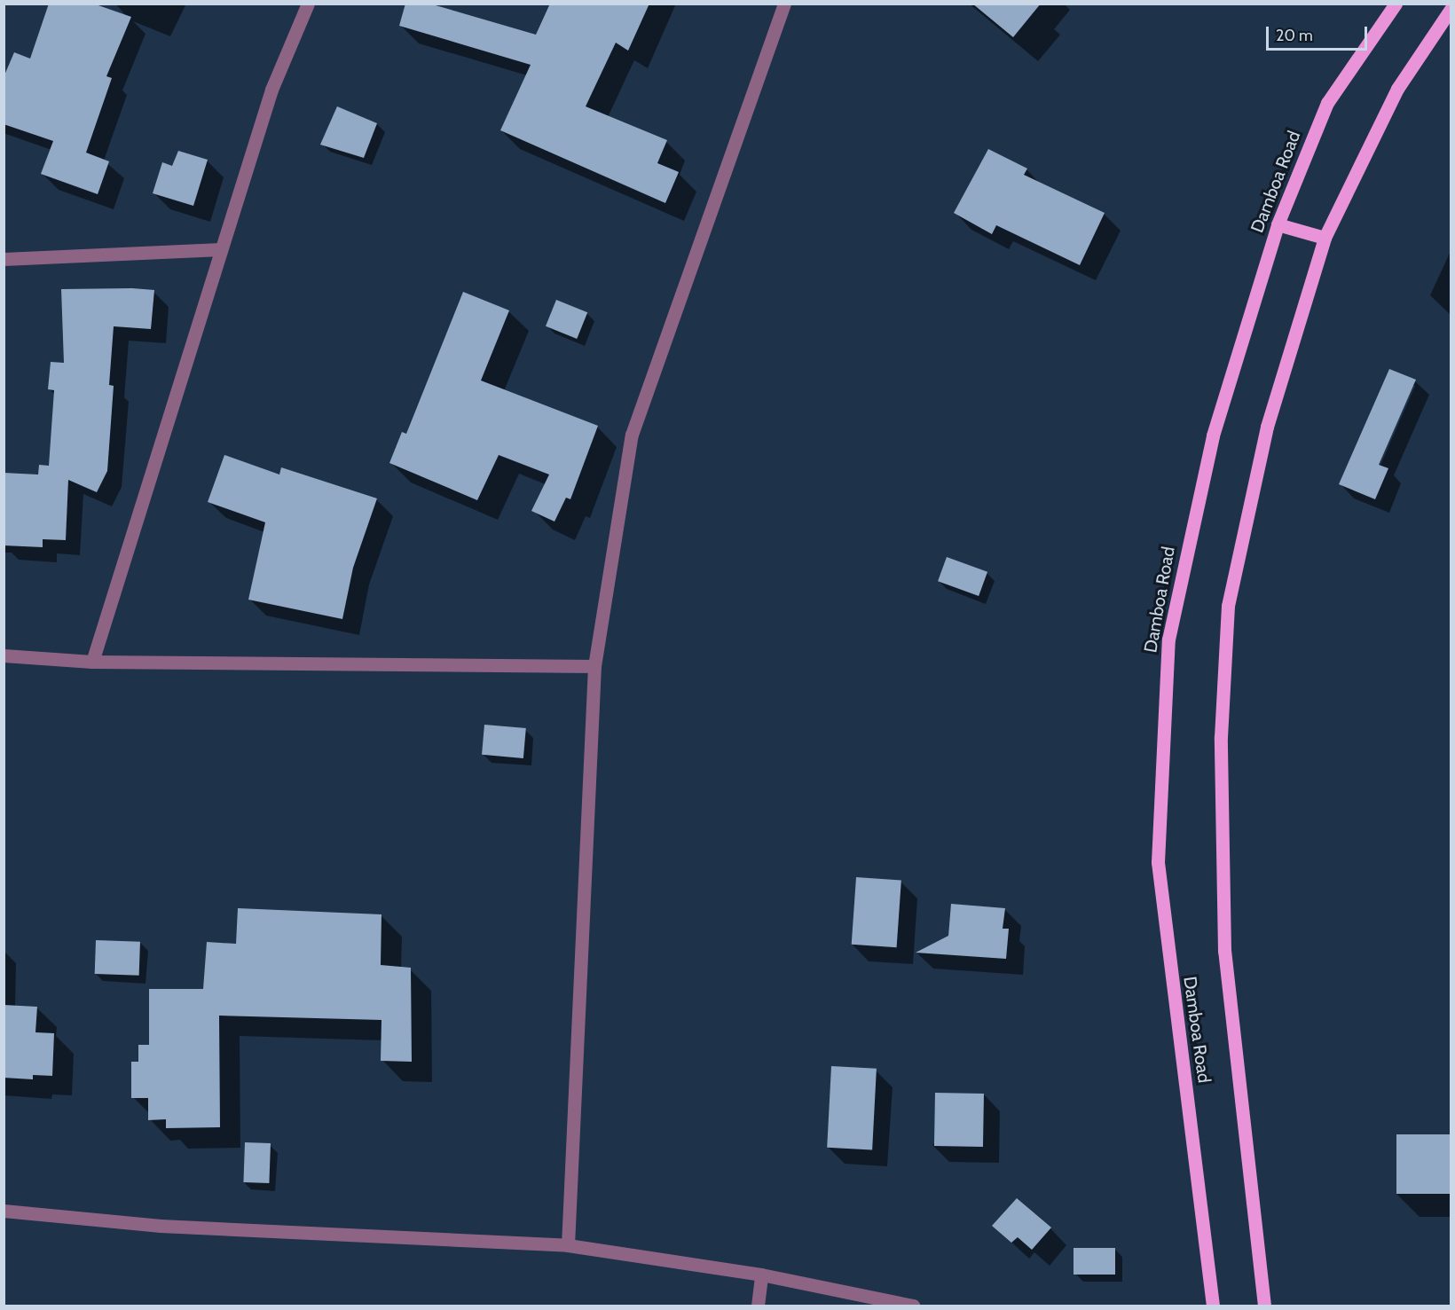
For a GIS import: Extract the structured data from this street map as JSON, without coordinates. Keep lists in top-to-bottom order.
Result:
{
  "streets": {
    "main road": ["Damboa Road"]
  },
  "scale_bar": "20 m"
}
